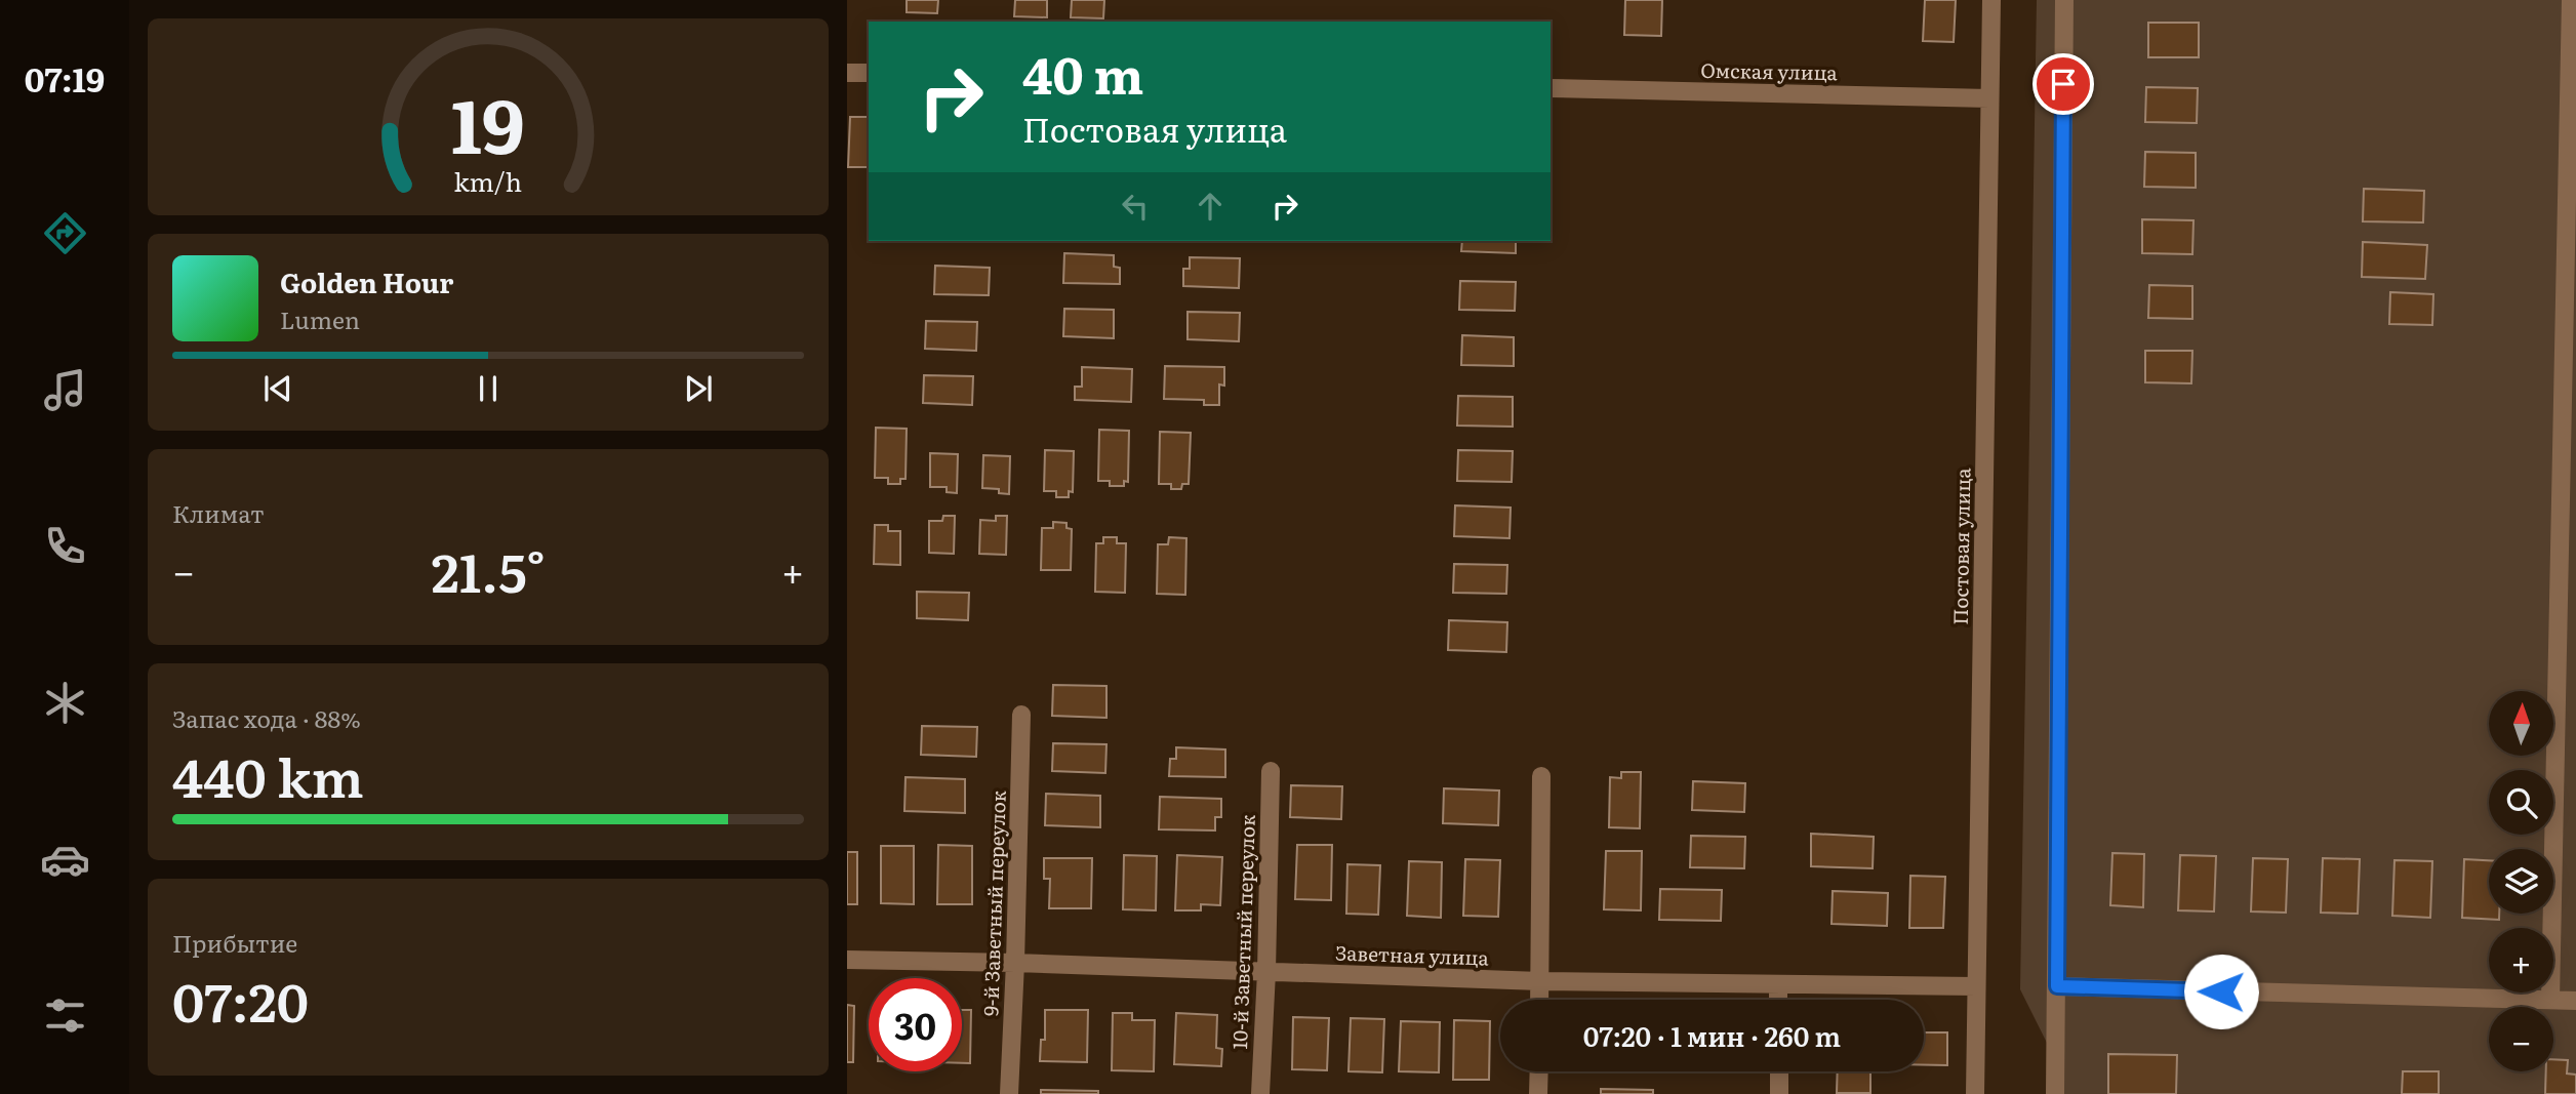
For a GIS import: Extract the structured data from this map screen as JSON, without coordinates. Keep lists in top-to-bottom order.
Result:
{
  "streets": {
    "street": [
      "Омская улица",
      "Постовая улица",
      "9-й Заветный переулок",
      "10-й Заветный переулок",
      "Заветная улица"
    ]
  },
  "crossings": [
    ["Омская улица", "Постовая улица"],
    ["Постовая улица", "Заветная улица"],
    ["9-й Заветный переулок", "Заветная улица"],
    ["10-й Заветный переулок", "Заветная улица"]
  ],
  "north": "top",
  "page": {
    "tabs": "07:19",
    "turn": ["40 m", "Постовая улица"],
    "song": ["Golden Hour", "Lumen"],
    "tile": [
      "Климат",
      ["Запас хода · 88%", "440 km"],
      ["Прибытие", "07:20"]
    ],
    "heat": ["−", "21.5°", "+"],
    "map_buttons": ["+", "−"],
    "limit": "30",
    "trip": "07:20 · 1 мин · 260 m",
    "gauge": ["19", "km/h"]
  }
}
